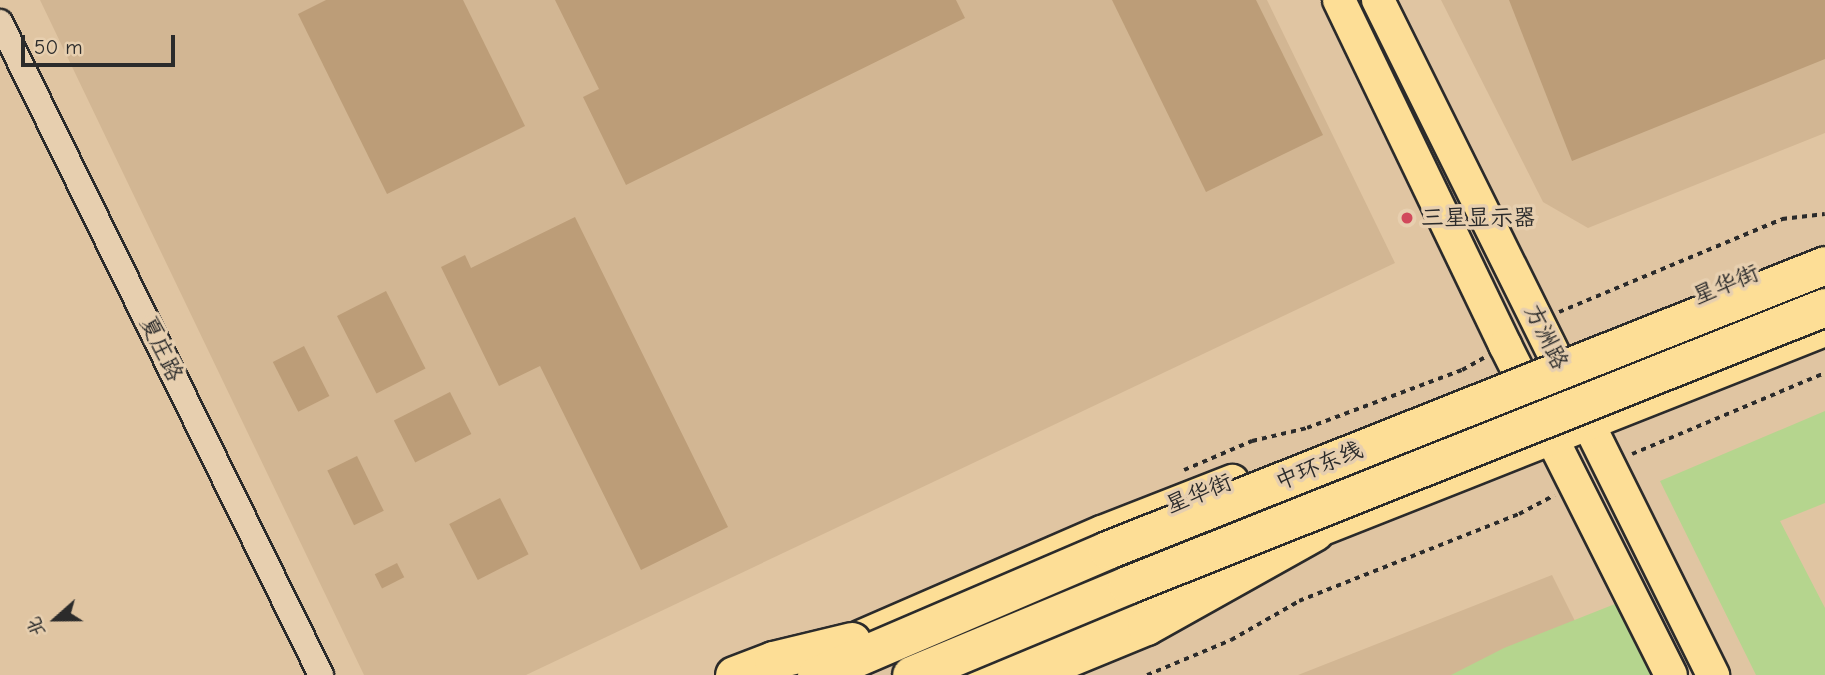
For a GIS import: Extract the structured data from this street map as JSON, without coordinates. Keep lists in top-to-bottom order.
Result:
{
  "streets": {
    "highway": ["中环东线"],
    "main road": ["星华街", "方洲路"],
    "street": ["夏庄路"]
  },
  "crossings": [
    ["星华街", "方洲路"]
  ],
  "places": ["三星显示器"],
  "scale_bar": "50 m",
  "north": "left"
}
